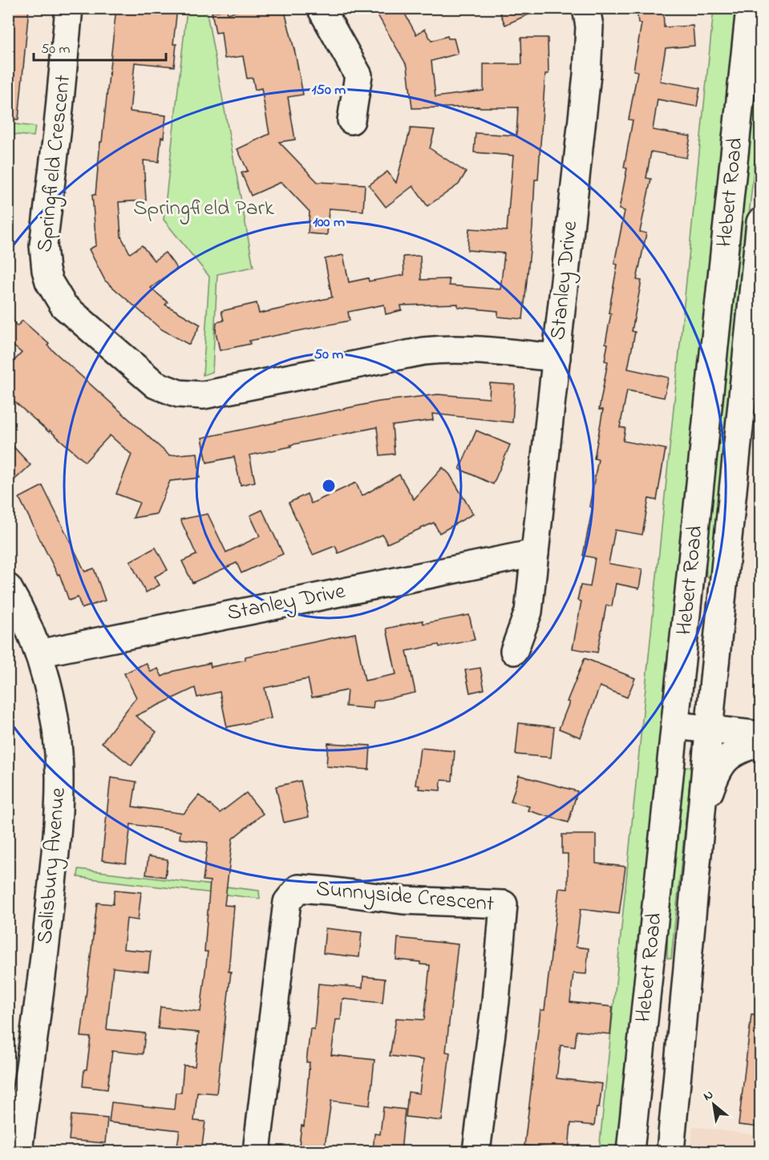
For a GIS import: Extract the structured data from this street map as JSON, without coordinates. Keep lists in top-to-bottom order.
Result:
{
  "streets": {
    "street": [
      "Springfield Crescent",
      "Hebert Road",
      "Stanley Drive",
      "Salisbury Avenue",
      "Sunnyside Crescent"
    ]
  },
  "crossings": [
    ["Springfield Crescent", "Stanley Drive"],
    ["Stanley Drive", "Salisbury Avenue"]
  ],
  "parks": ["Springfield Park"],
  "scale_bar": "50 m",
  "north": "top left",
  "rings": ["150 m", "100 m", "50 m"]
}
